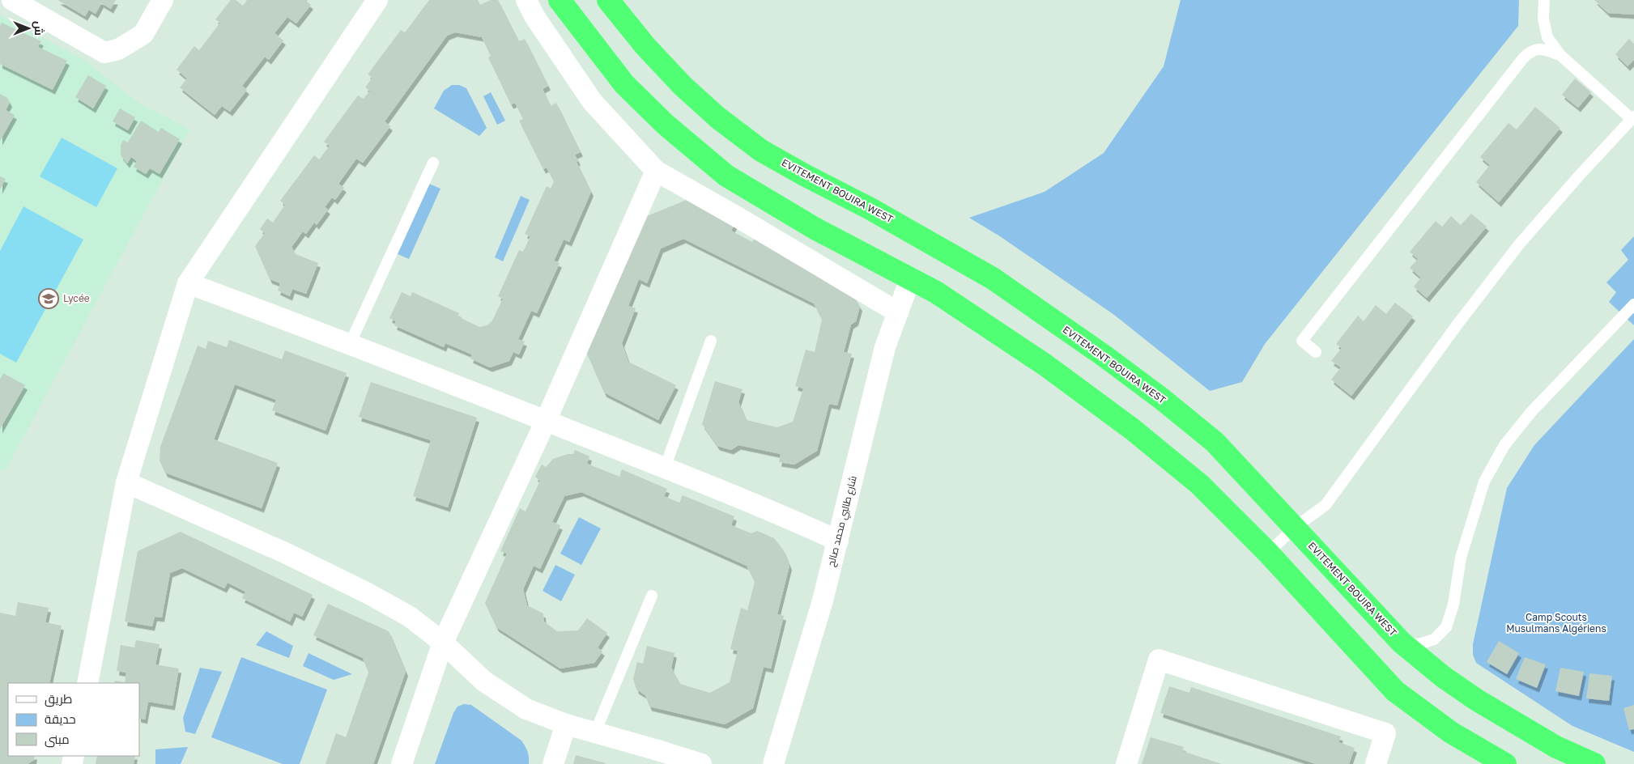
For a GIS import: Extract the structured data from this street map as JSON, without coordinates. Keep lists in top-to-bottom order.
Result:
{
  "streets": {
    "highway": ["EVITEMENT BOUIRA WEST"],
    "street": ["شارع طالبي محمد صالح"]
  },
  "parks": ["Camp Scouts Musulmans Algériens"],
  "places": {
    "school or university": ["Lycée"]
  },
  "legend": ["طريق", "حديقة", "مبنى"],
  "north": "right"
}
